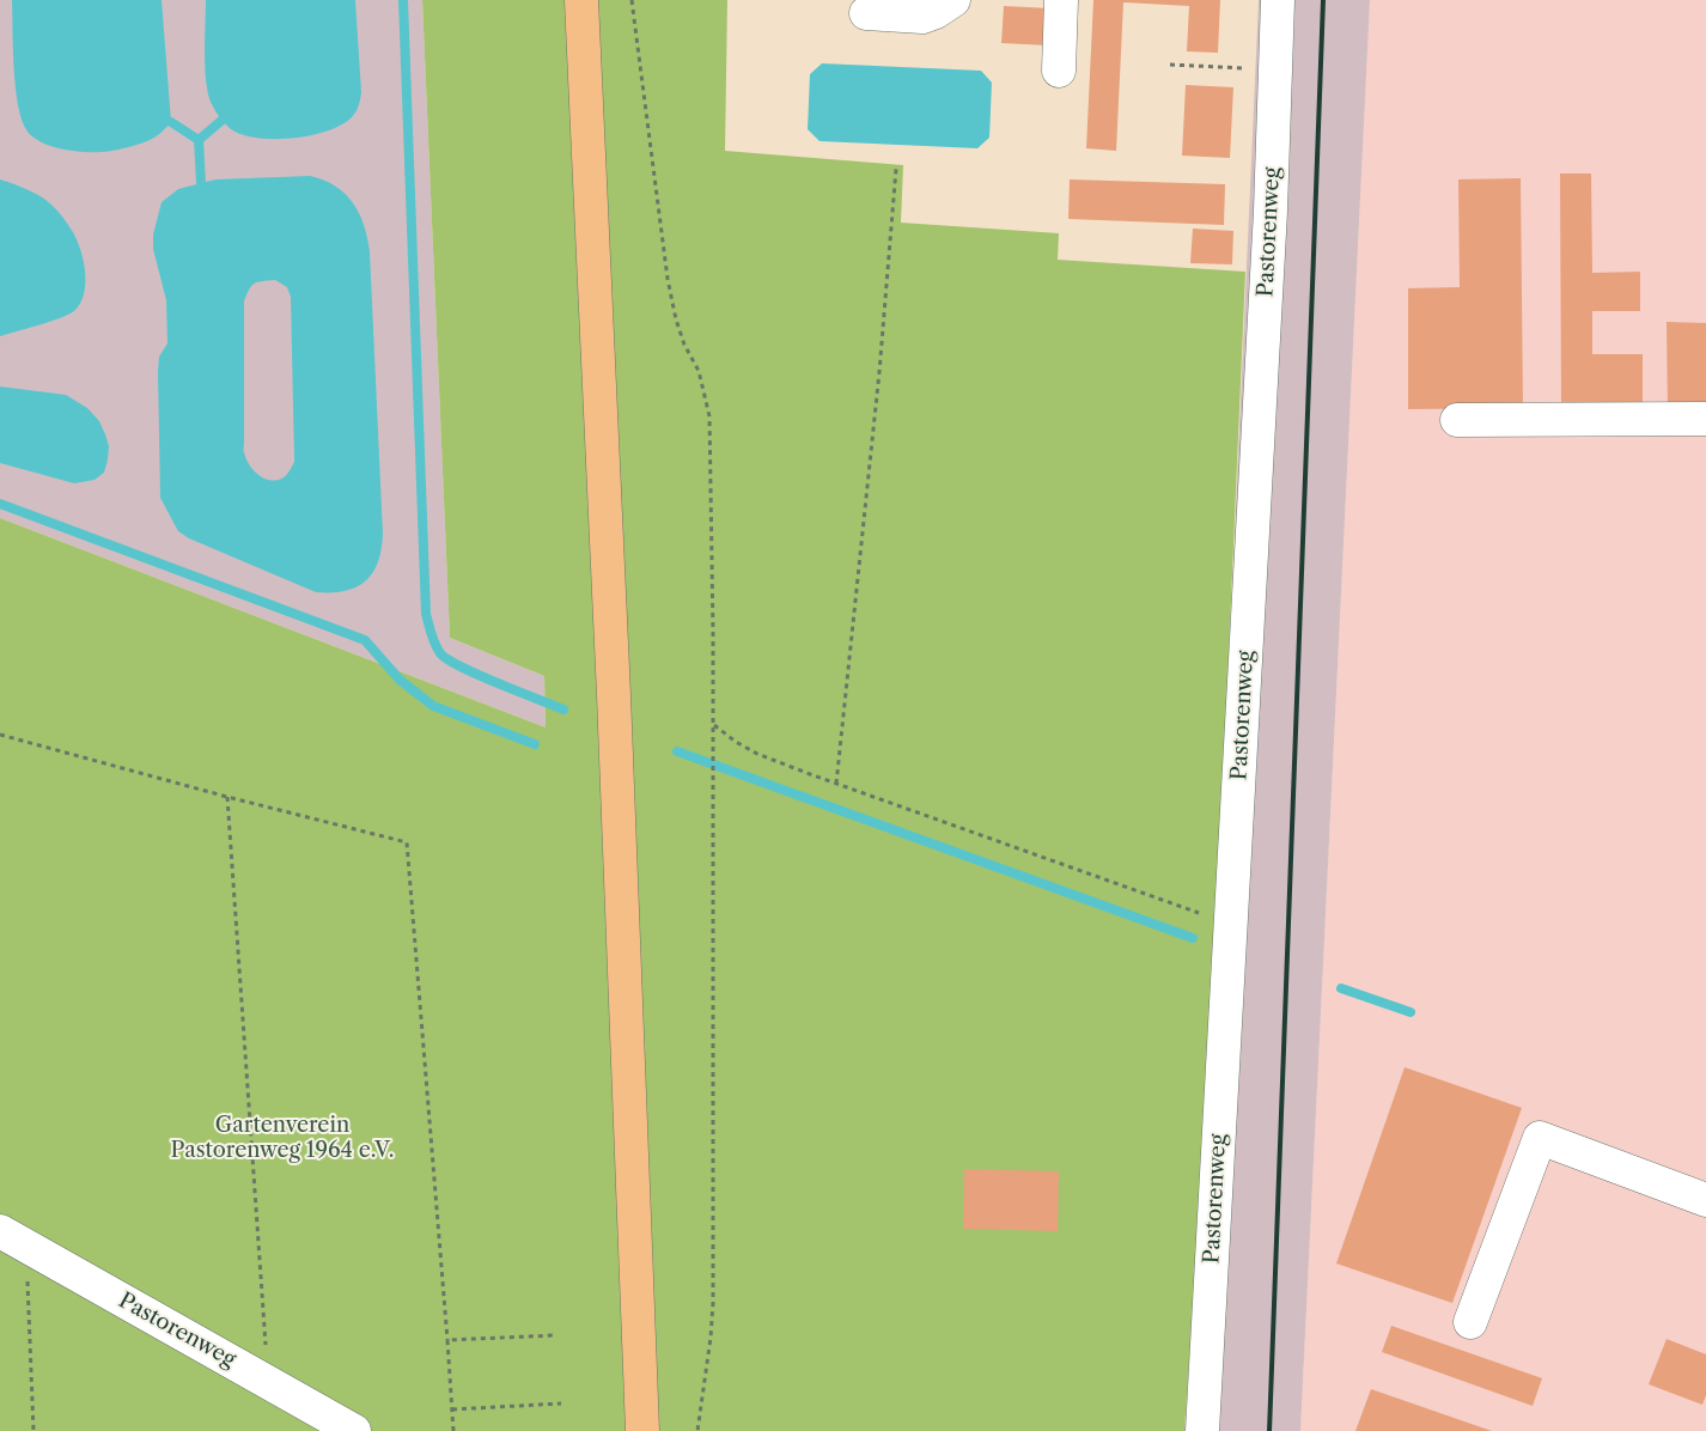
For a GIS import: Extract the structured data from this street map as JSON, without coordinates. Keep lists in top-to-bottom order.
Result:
{
  "streets": {
    "street": ["Pastorenweg"]
  },
  "parks": ["Gartenverein Pastorenweg 1964 e.V."]
}
